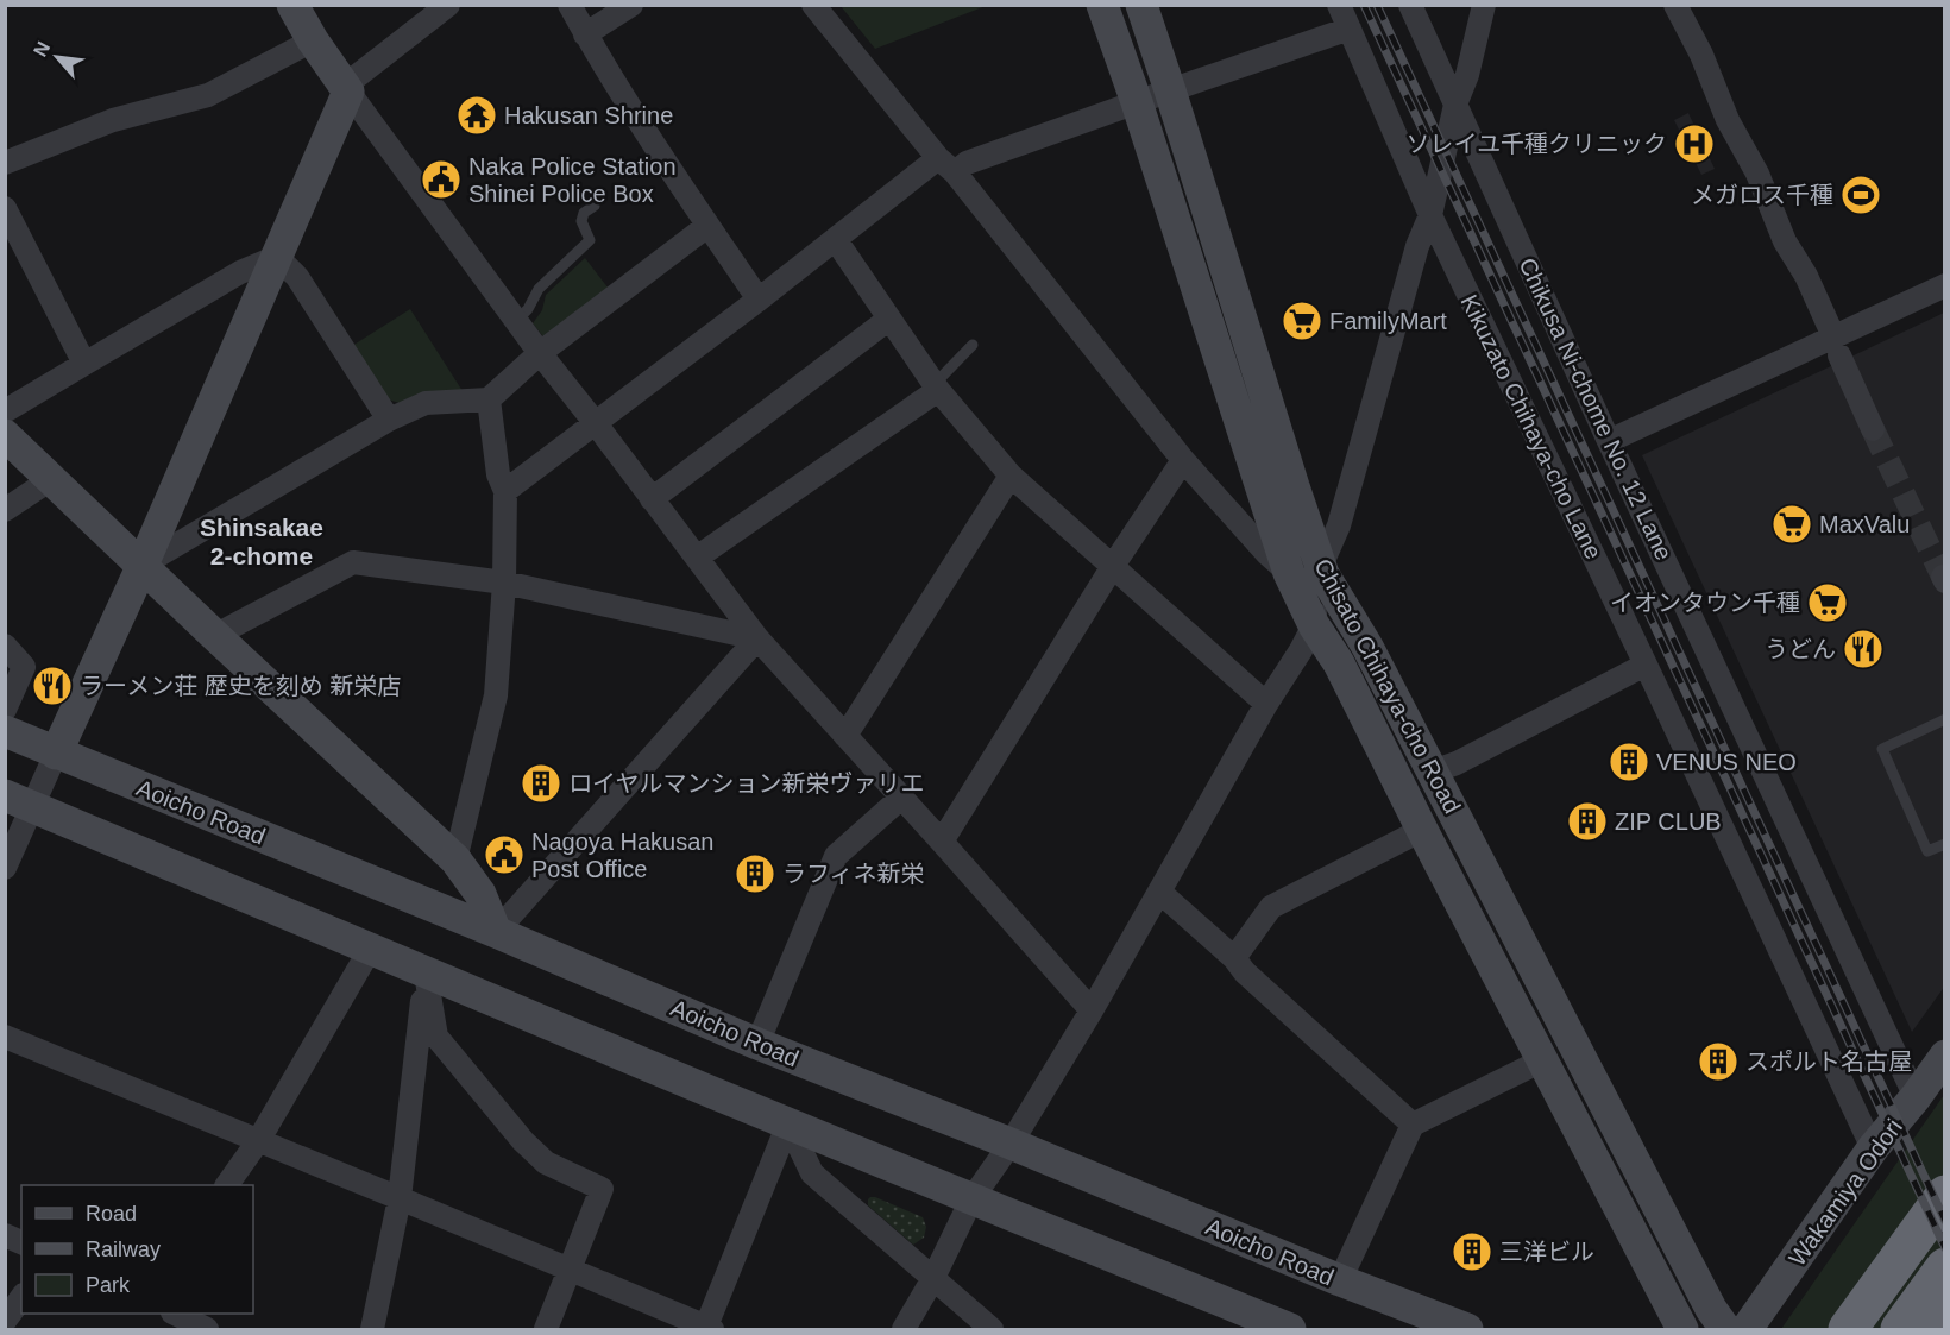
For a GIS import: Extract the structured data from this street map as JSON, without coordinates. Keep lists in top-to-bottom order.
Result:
{
  "streets": {
    "street": [
      "Chikusa Ni-chome No. 12 Lane",
      "Kikuzato Chihaya-cho Lane",
      "Chisato Chihaya-cho Road",
      "Aoicho Road",
      "Wakamiya Odori"
    ]
  },
  "crossings": [
    ["Chikusa Ni-chome No. 12 Lane", "Wakamiya Odori"],
    ["Kikuzato Chihaya-cho Lane", "Wakamiya Odori"]
  ],
  "districts": ["Shinsakae 2-chome"],
  "places": {
    "temple": ["Hakusan Shrine"],
    "hospital": ["ソレイユ千種クリニック"],
    "public building": ["Naka Police Station Shinei Police Box", "Nagoya Hakusan Post Office"],
    "sports": ["メガロス千種"],
    "supermarket": ["FamilyMart", "MaxValu", "イオンタウン千種"],
    "restaurant": ["うどん", "ラーメン荘 歴史を刻め 新栄店"],
    "building": [
      "VENUS NEO",
      "ロイヤルマンション新栄ヴァリエ",
      "ZIP CLUB",
      "ラフィネ新栄",
      "スポルト名古屋",
      "三洋ビル"
    ]
  },
  "legend": ["Road", "Railway", "Park"],
  "north": "top left"
}
